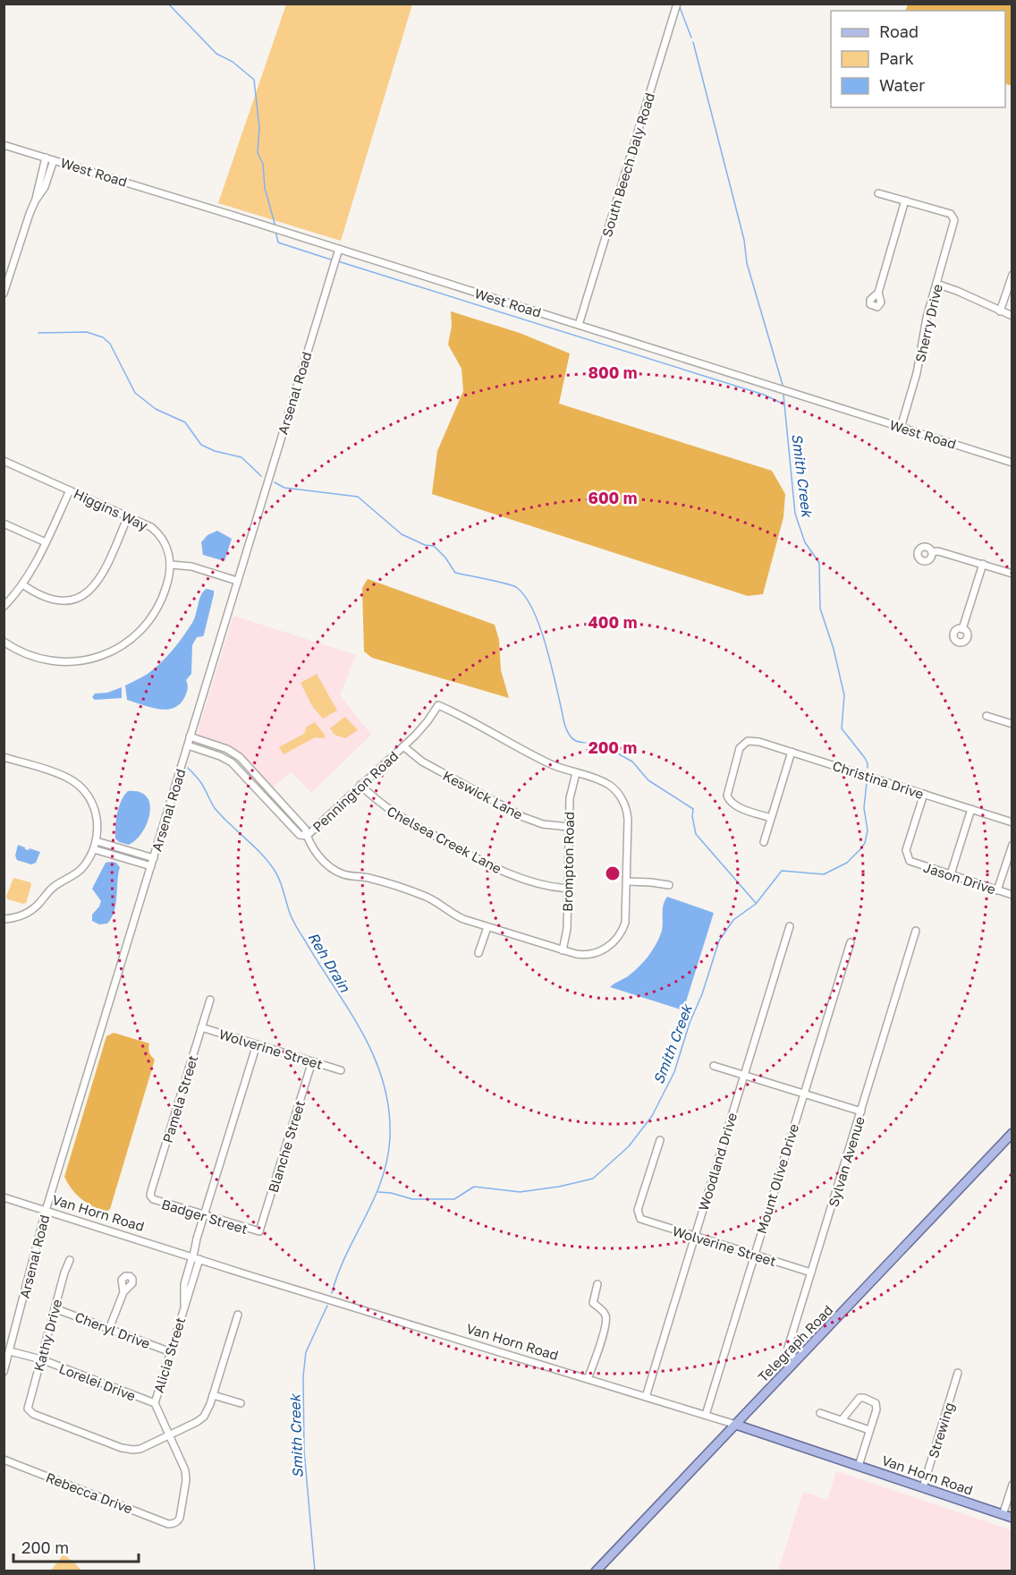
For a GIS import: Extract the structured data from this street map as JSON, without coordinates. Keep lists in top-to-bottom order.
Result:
{
  "streets": {
    "main road": ["Van Horn Road", "Telegraph Road"],
    "street": [
      "South Beech Daly Road",
      "West Road",
      "Sherry Drive",
      "Arsenal Road",
      "Higgins Way",
      "Christina Drive",
      "Pennington Road",
      "Keswick Lane",
      "Chelsea Creek Lane",
      "Brompton Road",
      "Jason Drive",
      "Wolverine Street",
      "Pamela Street",
      "Blanche Street",
      "Woodland Drive",
      "Sylvan Avenue",
      "Mount Olive Drive",
      "Badger Street",
      "Cheryl Drive",
      "Kathy Drive",
      "Alicia Street",
      "Lorelei Drive",
      "Strewing",
      "Rebecca Drive"
    ]
  },
  "crossings": [
    ["South Beech Daly Road", "West Road"],
    ["West Road", "Sherry Drive"],
    ["West Road", "Arsenal Road"],
    ["Arsenal Road", "Van Horn Road"],
    ["Arsenal Road", "Lorelei Drive"],
    ["Christina Drive", "Jason Drive"],
    ["Pennington Road", "Keswick Lane"],
    ["Pennington Road", "Chelsea Creek Lane"],
    ["Pennington Road", "Brompton Road"],
    ["Keswick Lane", "Brompton Road"],
    ["Chelsea Creek Lane", "Brompton Road"],
    ["Wolverine Street", "Pamela Street"],
    ["Wolverine Street", "Blanche Street"],
    ["Wolverine Street", "Woodland Drive"],
    ["Wolverine Street", "Sylvan Avenue"],
    ["Wolverine Street", "Mount Olive Drive"],
    ["Wolverine Street", "Alicia Street"],
    ["Pamela Street", "Badger Street"],
    ["Blanche Street", "Badger Street"],
    ["Woodland Drive", "Van Horn Road"],
    ["Sylvan Avenue", "Telegraph Road"],
    ["Mount Olive Drive", "Van Horn Road"],
    ["Van Horn Road", "Telegraph Road"],
    ["Van Horn Road", "Alicia Street"],
    ["Van Horn Road", "Strewing"],
    ["Badger Street", "Alicia Street"],
    ["Cheryl Drive", "Kathy Drive"],
    ["Cheryl Drive", "Alicia Street"],
    ["Kathy Drive", "Alicia Street"],
    ["Kathy Drive", "Lorelei Drive"],
    ["Alicia Street", "Lorelei Drive"],
    ["Alicia Street", "Rebecca Drive"]
  ],
  "water": ["Smith Creek", "Reh Drain"],
  "legend": ["Road", "Park", "Water"],
  "scale_bar": "200 m",
  "rings": [
    "800 m",
    "600 m",
    "400 m",
    "200 m"
  ]
}
